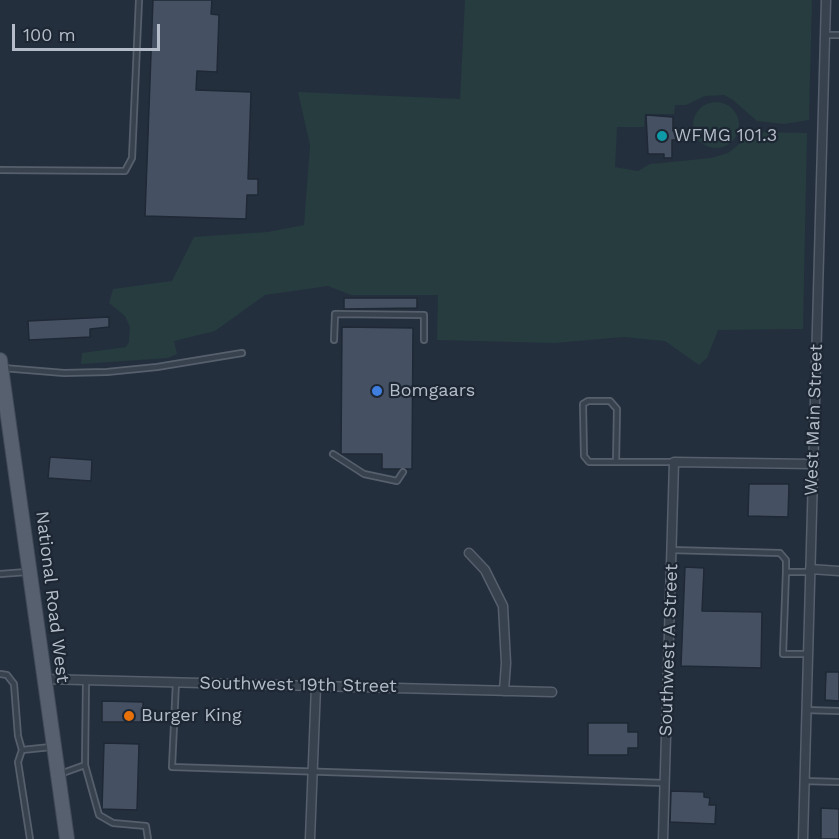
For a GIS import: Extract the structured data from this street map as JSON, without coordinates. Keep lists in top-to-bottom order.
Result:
{
  "streets": {
    "main road": ["National Road West"],
    "street": ["West Main Street", "Southwest A Street", "Southwest 19th Street"]
  },
  "crossings": [
    ["National Road West", "Southwest 19th Street"]
  ],
  "places": ["WFMG 101.3", "Bomgaars", "Burger King"],
  "scale_bar": "100 m"
}
